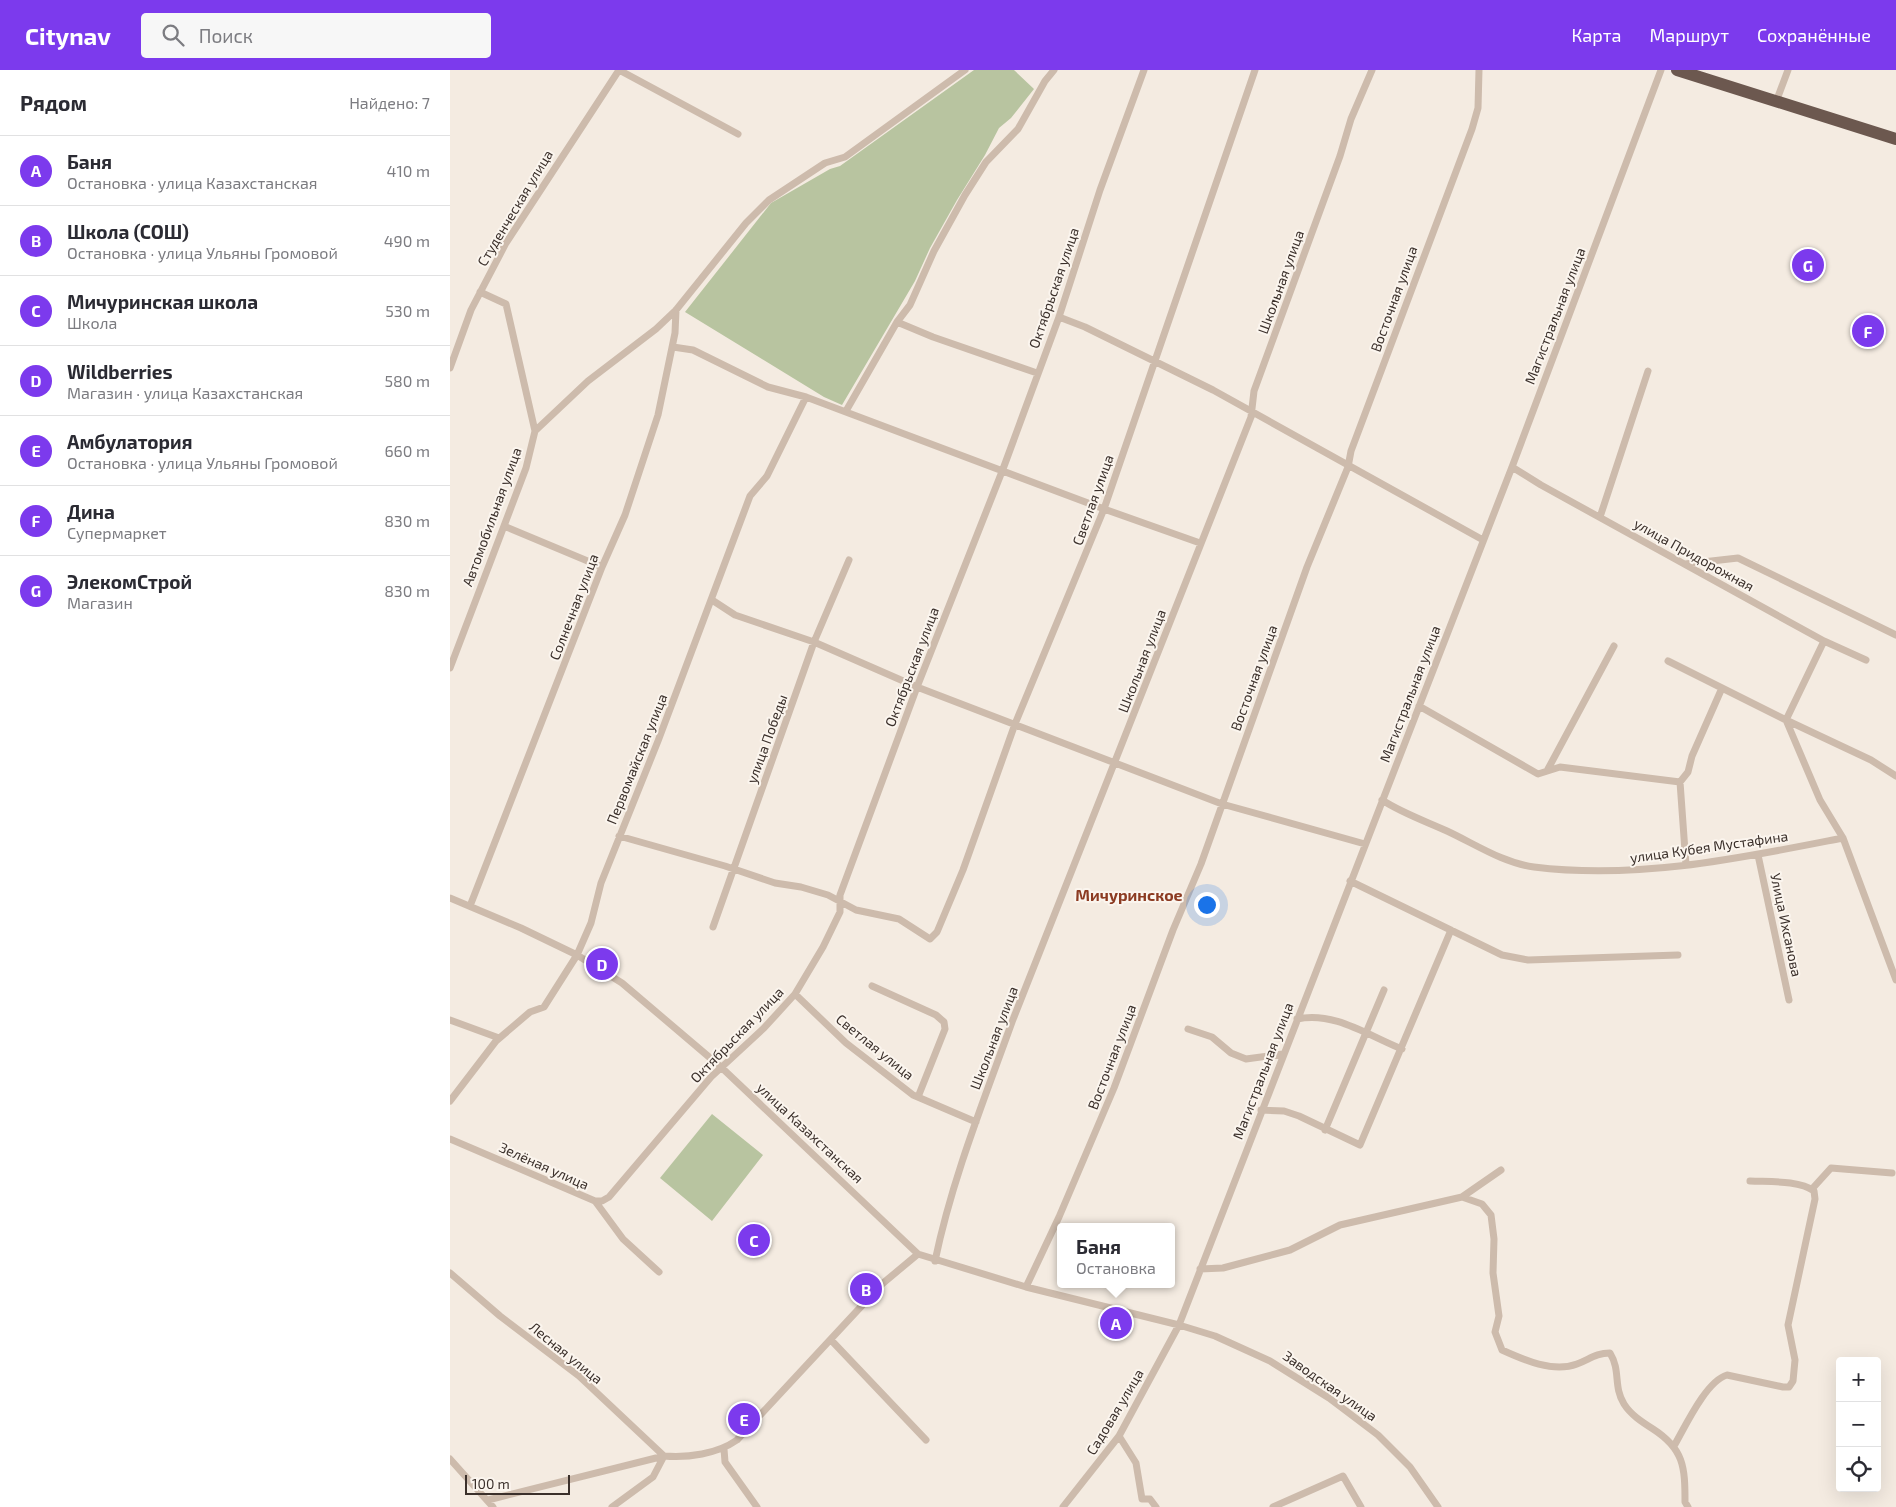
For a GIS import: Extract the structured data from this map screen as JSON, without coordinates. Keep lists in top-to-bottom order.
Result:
{
  "streets": {
    "street": [
      "Студенческая улица",
      "Школьная улица",
      "Октябрьская улица",
      "Восточная улица",
      "Магистральная улица",
      "Светлая улица",
      "Автомобильная улица",
      "улица Придорожная",
      "Солнечная улица",
      "улица Победы",
      "Первомайская улица",
      "улица Кубея Мустафина",
      "Улица Ихсанова",
      "улица Казахстанская",
      "Зелёная улица",
      "Лесная улица",
      "Заводская улица",
      "Садовая улица"
    ]
  },
  "crossings": [
    ["Школьная улица", "Светлая улица"],
    ["Школьная улица", "улица Казахстанская"],
    ["Октябрьская улица", "Светлая улица"],
    ["Октябрьская улица", "улица Казахстанская"],
    ["Октябрьская улица", "Зелёная улица"],
    ["Восточная улица", "улица Казахстанская"],
    ["Магистральная улица", "улица Придорожная"],
    ["Магистральная улица", "улица Кубея Мустафина"],
    ["Магистральная улица", "улица Казахстанская"],
    ["Магистральная улица", "Заводская улица"],
    ["Магистральная улица", "Садовая улица"],
    ["Солнечная улица", "улица Казахстанская"],
    ["Первомайская улица", "улица Казахстанская"],
    ["улица Кубея Мустафина", "Улица Ихсанова"],
    ["улица Казахстанская", "Заводская улица"],
    ["улица Казахстанская", "Садовая улица"],
    ["Заводская улица", "Садовая улица"]
  ],
  "districts": ["Мичуринское"],
  "scale_bar": "100 m",
  "page": {
    "header": "Citynav",
    "search": "Поиск",
    "nav": ["Карта", "Маршрут", "Сохранённые"],
    "heading": ["Рядом", "Найдено: 7"],
    "list": [
      {
        "mark": "A",
        "name": "Баня",
        "note": "Остановка · улица Казахстанская",
        "value": "410 m"
      },
      {
        "mark": "B",
        "name": "Школа (СОШ)",
        "note": "Остановка · улица Ульяны Громовой",
        "value": "490 m"
      },
      {
        "mark": "C",
        "name": "Мичуринская школа",
        "note": "Школа",
        "value": "530 m"
      },
      {
        "mark": "D",
        "name": "Wildberries",
        "note": "Магазин · улица Казахстанская",
        "value": "580 m"
      },
      {
        "mark": "E",
        "name": "Амбулатория",
        "note": "Остановка · улица Ульяны Громовой",
        "value": "660 m"
      },
      {
        "mark": "F",
        "name": "Дина",
        "note": "Супермаркет",
        "value": "830 m"
      },
      {
        "mark": "G",
        "name": "ЭлекомСтрой",
        "note": "Магазин",
        "value": "830 m"
      }
    ],
    "pins": [
      "G",
      "F",
      "D",
      "C",
      "B",
      "A",
      "E"
    ],
    "popup": ["Баня", "Остановка"],
    "map_buttons": ["+", "−"],
    "scale": "100 m"
  }
}
